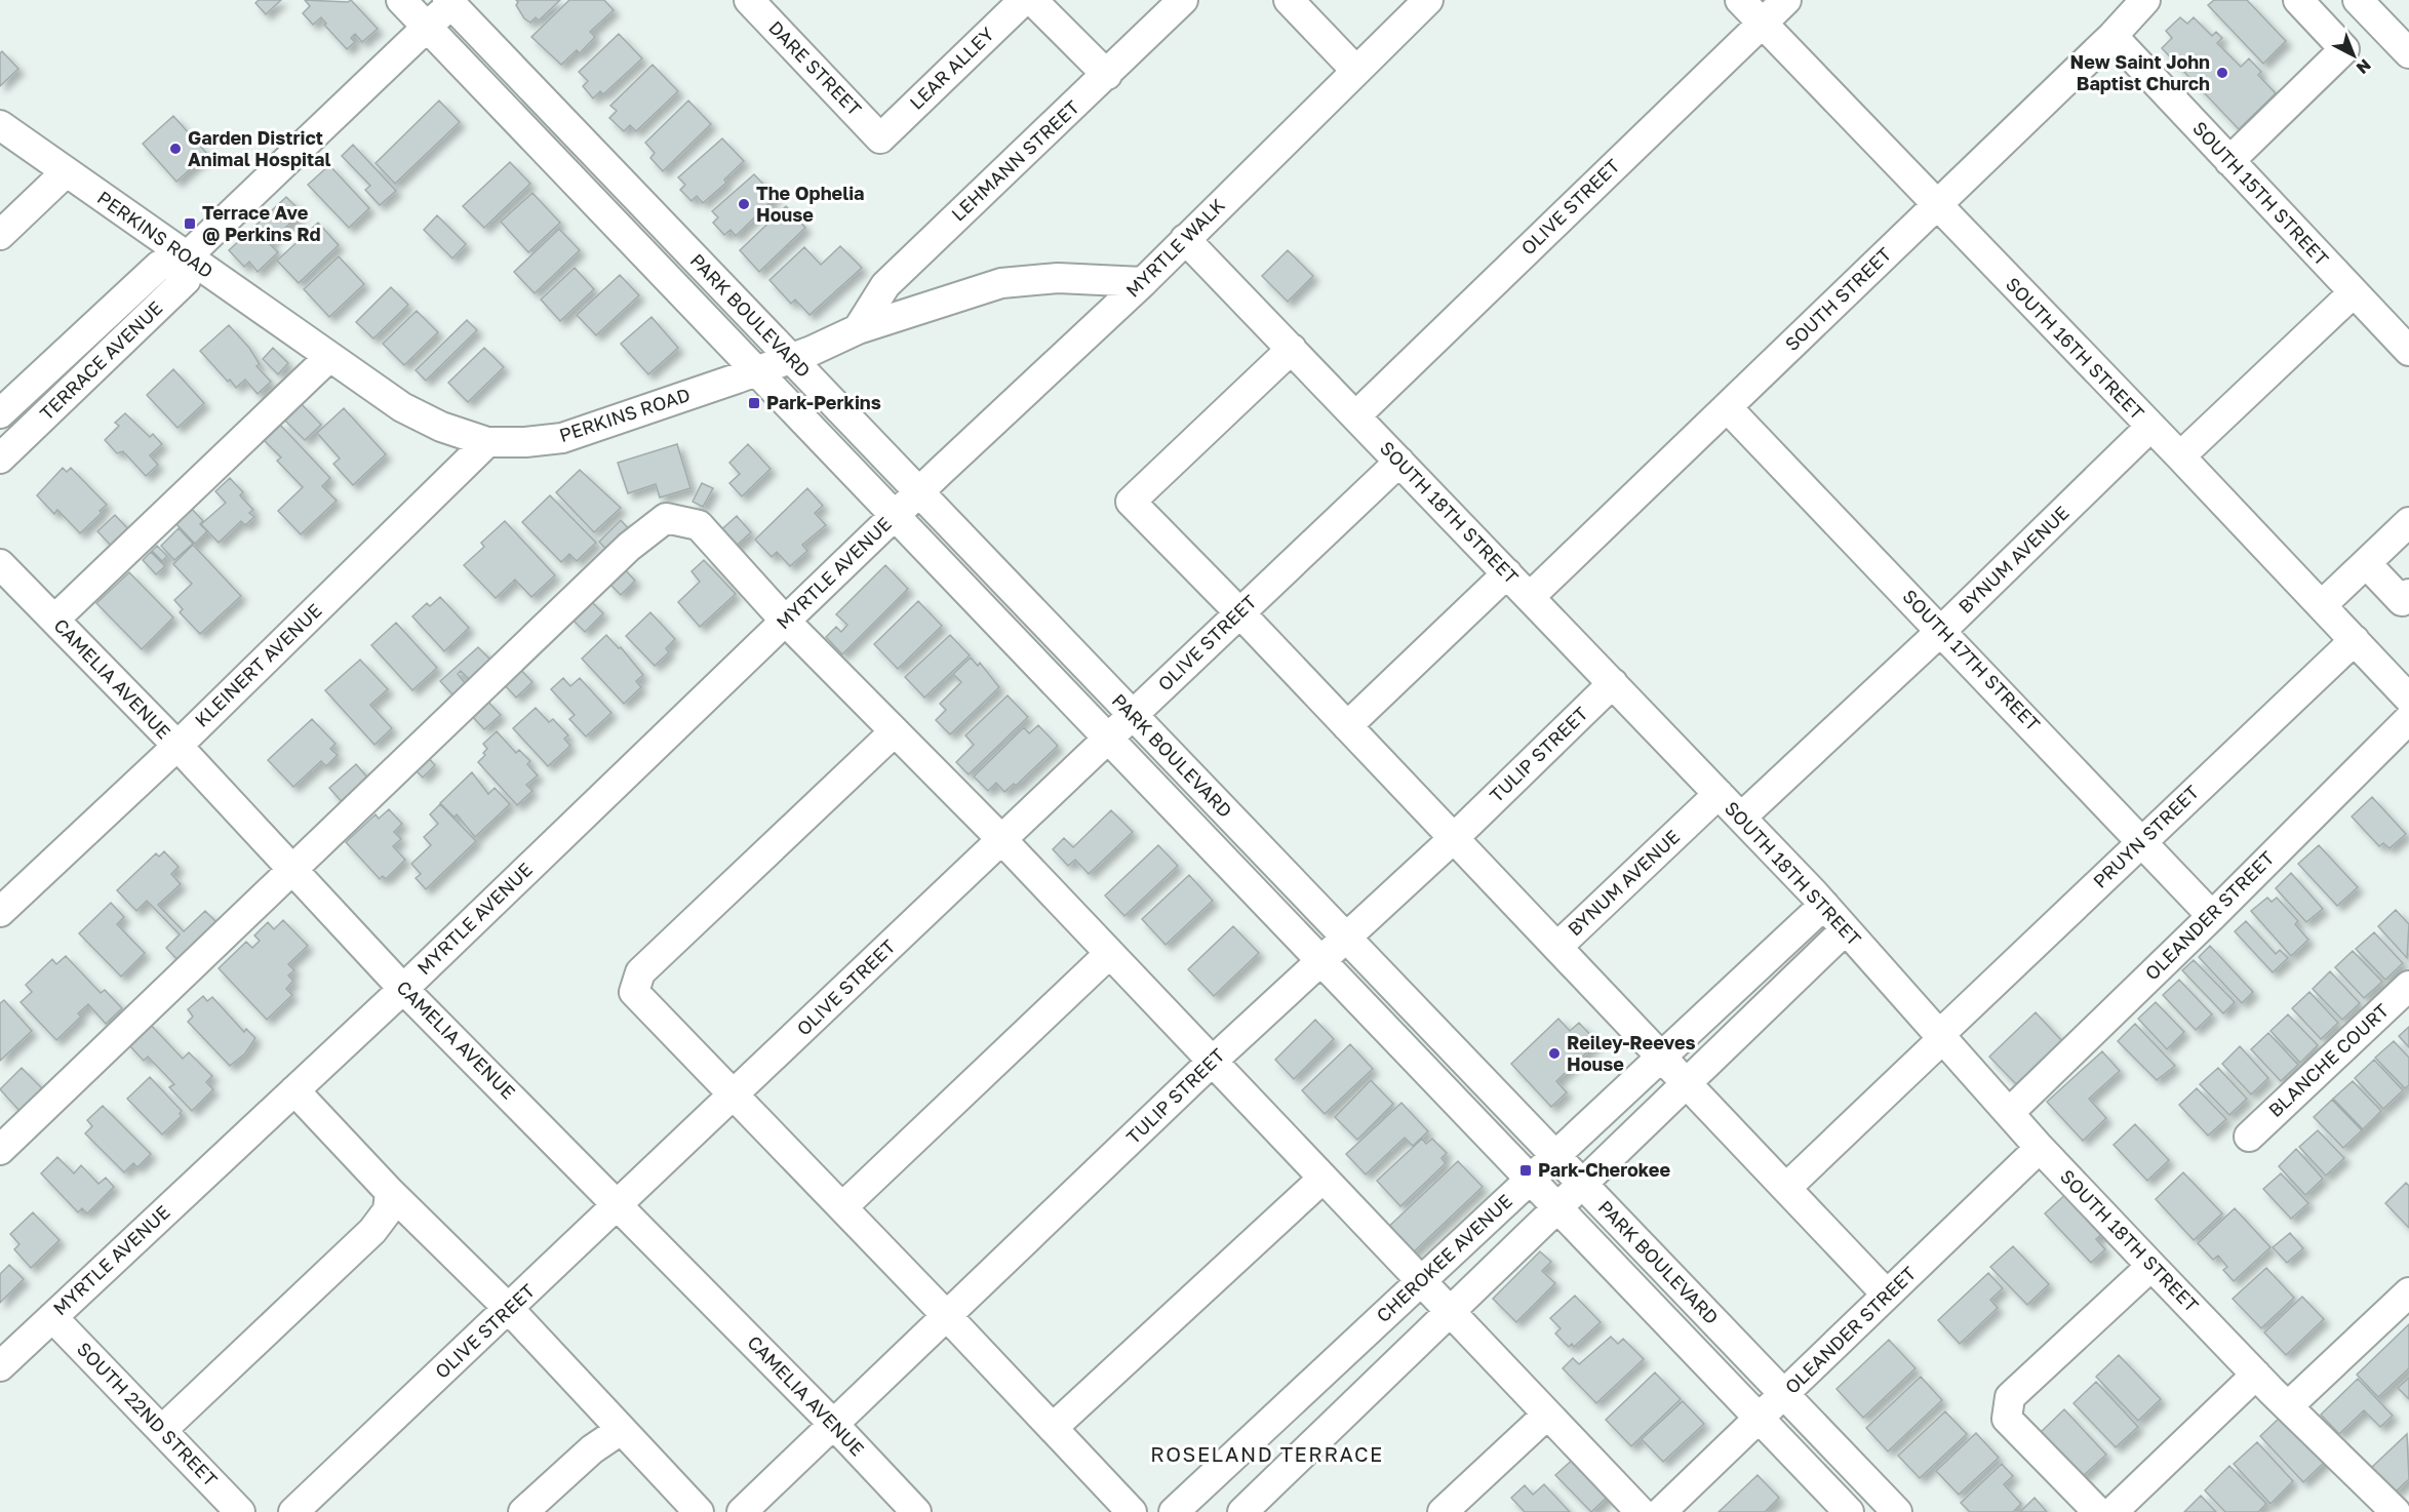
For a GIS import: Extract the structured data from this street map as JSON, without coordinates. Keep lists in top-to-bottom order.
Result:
{
  "streets": {
    "street": [
      "DARE STREET",
      "LEAR ALLEY",
      "LEHMANN STREET",
      "SOUTH 15TH STREET",
      "OLIVE STREET",
      "PERKINS ROAD",
      "MYRTLE WALK",
      "SOUTH STREET",
      "PARK BOULEVARD",
      "SOUTH 16TH STREET",
      "TERRACE AVENUE",
      "SOUTH 18TH STREET",
      "BYNUM AVENUE",
      "MYRTLE AVENUE",
      "SOUTH 17TH STREET",
      "KLEINERT AVENUE",
      "CAMELIA AVENUE",
      "TULIP STREET",
      "PRUYN STREET",
      "OLEANDER STREET",
      "BLANCHE COURT",
      "CHEROKEE AVENUE",
      "SOUTH 22ND STREET"
    ]
  },
  "crossings": [
    ["DARE STREET", "LEAR ALLEY"],
    ["LEHMANN STREET", "PERKINS ROAD"],
    ["SOUTH 15TH STREET", "SOUTH STREET"],
    ["OLIVE STREET", "PARK BOULEVARD"],
    ["OLIVE STREET", "SOUTH 16TH STREET"],
    ["OLIVE STREET", "SOUTH 18TH STREET"],
    ["OLIVE STREET", "CAMELIA AVENUE"],
    ["PERKINS ROAD", "MYRTLE WALK"],
    ["PERKINS ROAD", "PARK BOULEVARD"],
    ["PERKINS ROAD", "TERRACE AVENUE"],
    ["PERKINS ROAD", "KLEINERT AVENUE"],
    ["MYRTLE WALK", "PARK BOULEVARD"],
    ["MYRTLE WALK", "SOUTH 18TH STREET"],
    ["MYRTLE WALK", "MYRTLE AVENUE"],
    ["SOUTH STREET", "SOUTH 16TH STREET"],
    ["SOUTH STREET", "SOUTH 18TH STREET"],
    ["SOUTH STREET", "SOUTH 17TH STREET"],
    ["PARK BOULEVARD", "TERRACE AVENUE"],
    ["PARK BOULEVARD", "MYRTLE AVENUE"],
    ["PARK BOULEVARD", "TULIP STREET"],
    ["PARK BOULEVARD", "OLEANDER STREET"],
    ["PARK BOULEVARD", "CHEROKEE AVENUE"],
    ["SOUTH 16TH STREET", "BYNUM AVENUE"],
    ["SOUTH 16TH STREET", "PRUYN STREET"],
    ["SOUTH 18TH STREET", "BYNUM AVENUE"],
    ["SOUTH 18TH STREET", "TULIP STREET"],
    ["SOUTH 18TH STREET", "PRUYN STREET"],
    ["SOUTH 18TH STREET", "OLEANDER STREET"],
    ["SOUTH 18TH STREET", "CHEROKEE AVENUE"],
    ["BYNUM AVENUE", "SOUTH 17TH STREET"],
    ["MYRTLE AVENUE", "CAMELIA AVENUE"],
    ["MYRTLE AVENUE", "SOUTH 22ND STREET"],
    ["SOUTH 17TH STREET", "PRUYN STREET"],
    ["SOUTH 17TH STREET", "OLEANDER STREET"],
    ["KLEINERT AVENUE", "CAMELIA AVENUE"],
    ["CAMELIA AVENUE", "TULIP STREET"]
  ],
  "districts": ["ROSELAND TERRACE"],
  "places": {
    "other": [
      "New Saint John Baptist Church",
      "Garden District Animal Hospital",
      "The Ophelia House",
      "Reiley-Reeves House"
    ],
    "transit": ["Terrace Ave @ Perkins Rd", "Park-Perkins", "Park-Cherokee"]
  },
  "north": "bottom right"
}
